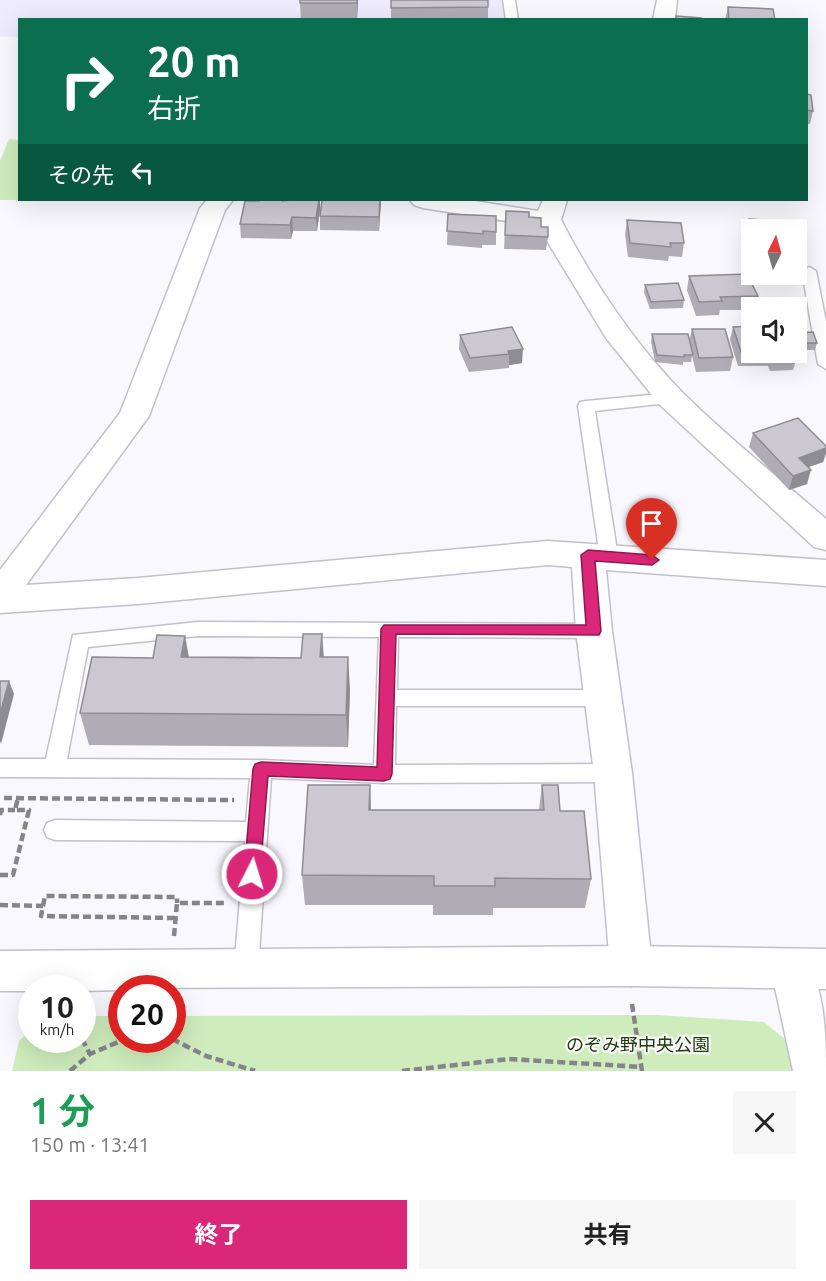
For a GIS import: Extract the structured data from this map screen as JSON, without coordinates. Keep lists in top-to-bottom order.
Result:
{
  "parks": ["のぞみ野中央公園"],
  "north": "top",
  "page": {
    "turn": ["20 m", "右折"],
    "then": "その先",
    "speed": "10 km/h",
    "limit": "20",
    "heading": ["1 分", "150 m · 13:41"],
    "buttons": ["終了", "共有"]
  }
}
